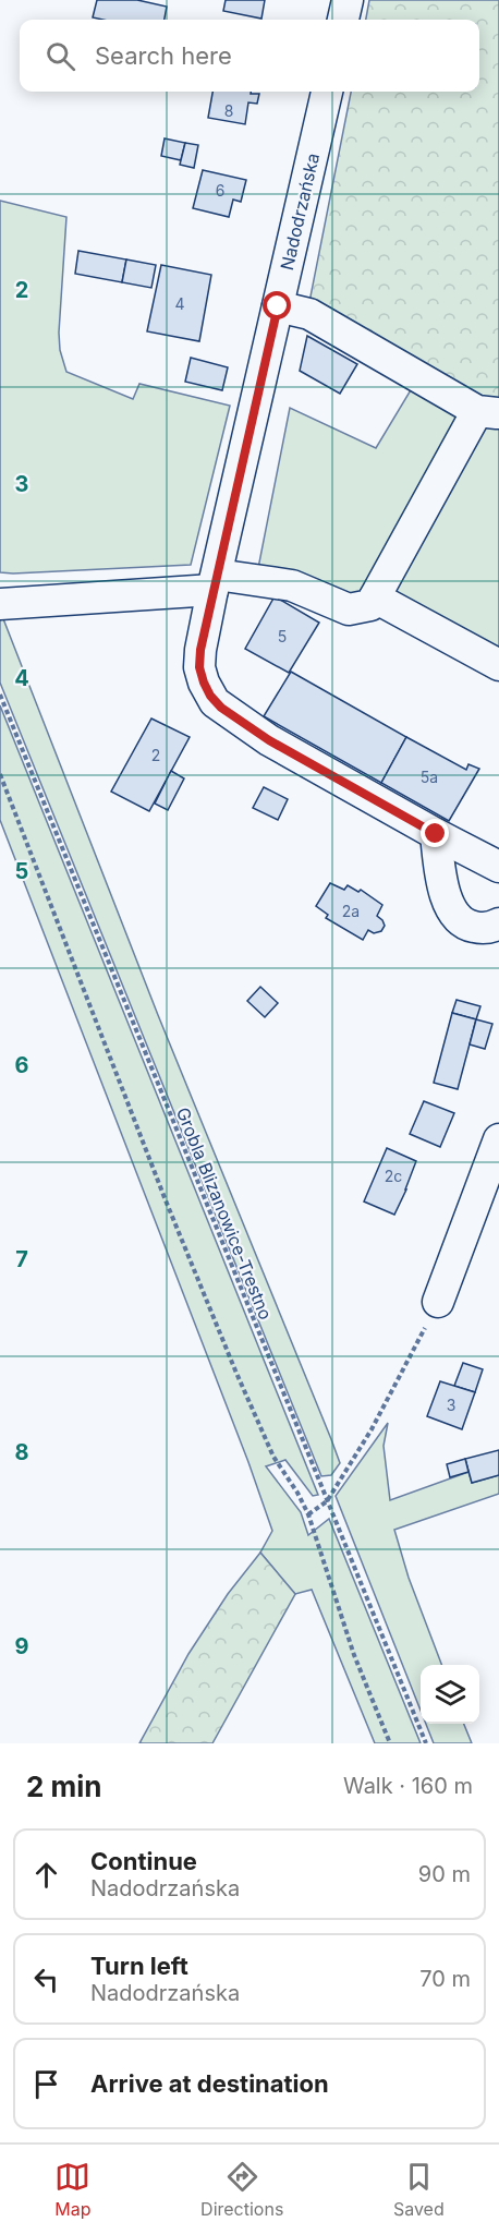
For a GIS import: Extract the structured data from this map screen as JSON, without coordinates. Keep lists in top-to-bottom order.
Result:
{
  "streets": {
    "street": ["Nadodrzańska"],
    "path": ["Grobla Blizanowice-Trestno"]
  },
  "house_numbers": [
    "8",
    "6",
    "4",
    "5",
    "2",
    "5a",
    "2a",
    "2c",
    "3"
  ],
  "page": {
    "search": "Search here",
    "heading": ["2 min", "Walk · 160 m"],
    "list": [
      ["Continue", "Nadodrzańska", "90 m"],
      ["Turn left", "Nadodrzańska", "70 m"],
      "Arrive at destination"
    ],
    "nav": ["Map", "Directions", "Saved"]
  },
  "grid": {
    "rows": [
      "2",
      "3",
      "4",
      "5",
      "6",
      "7",
      "8",
      "9"
    ]
  }
}
